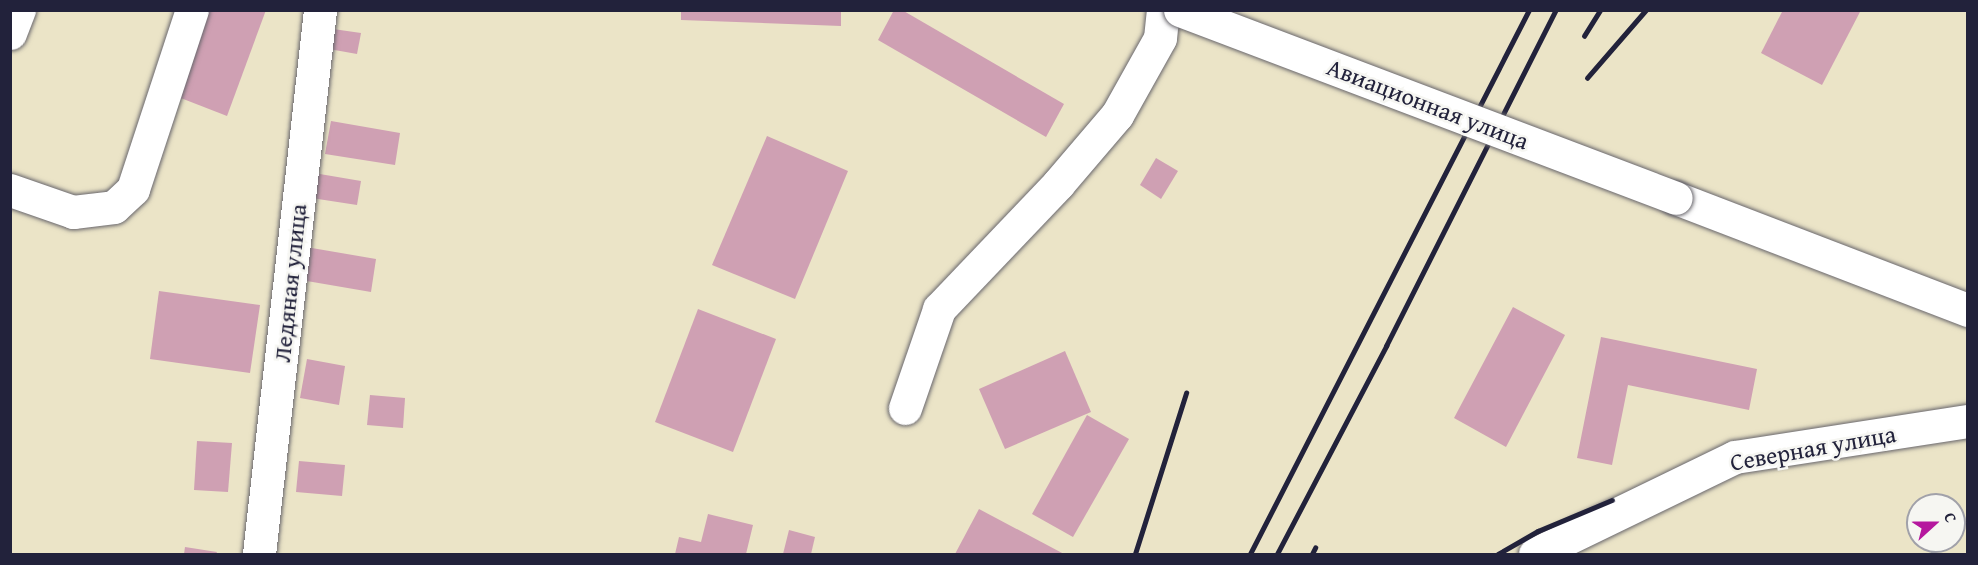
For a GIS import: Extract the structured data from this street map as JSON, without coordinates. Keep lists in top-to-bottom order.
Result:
{
  "streets": {
    "street": ["Авиационная улица", "Ледяная улица", "Северная улица"]
  },
  "north": "right"
}
